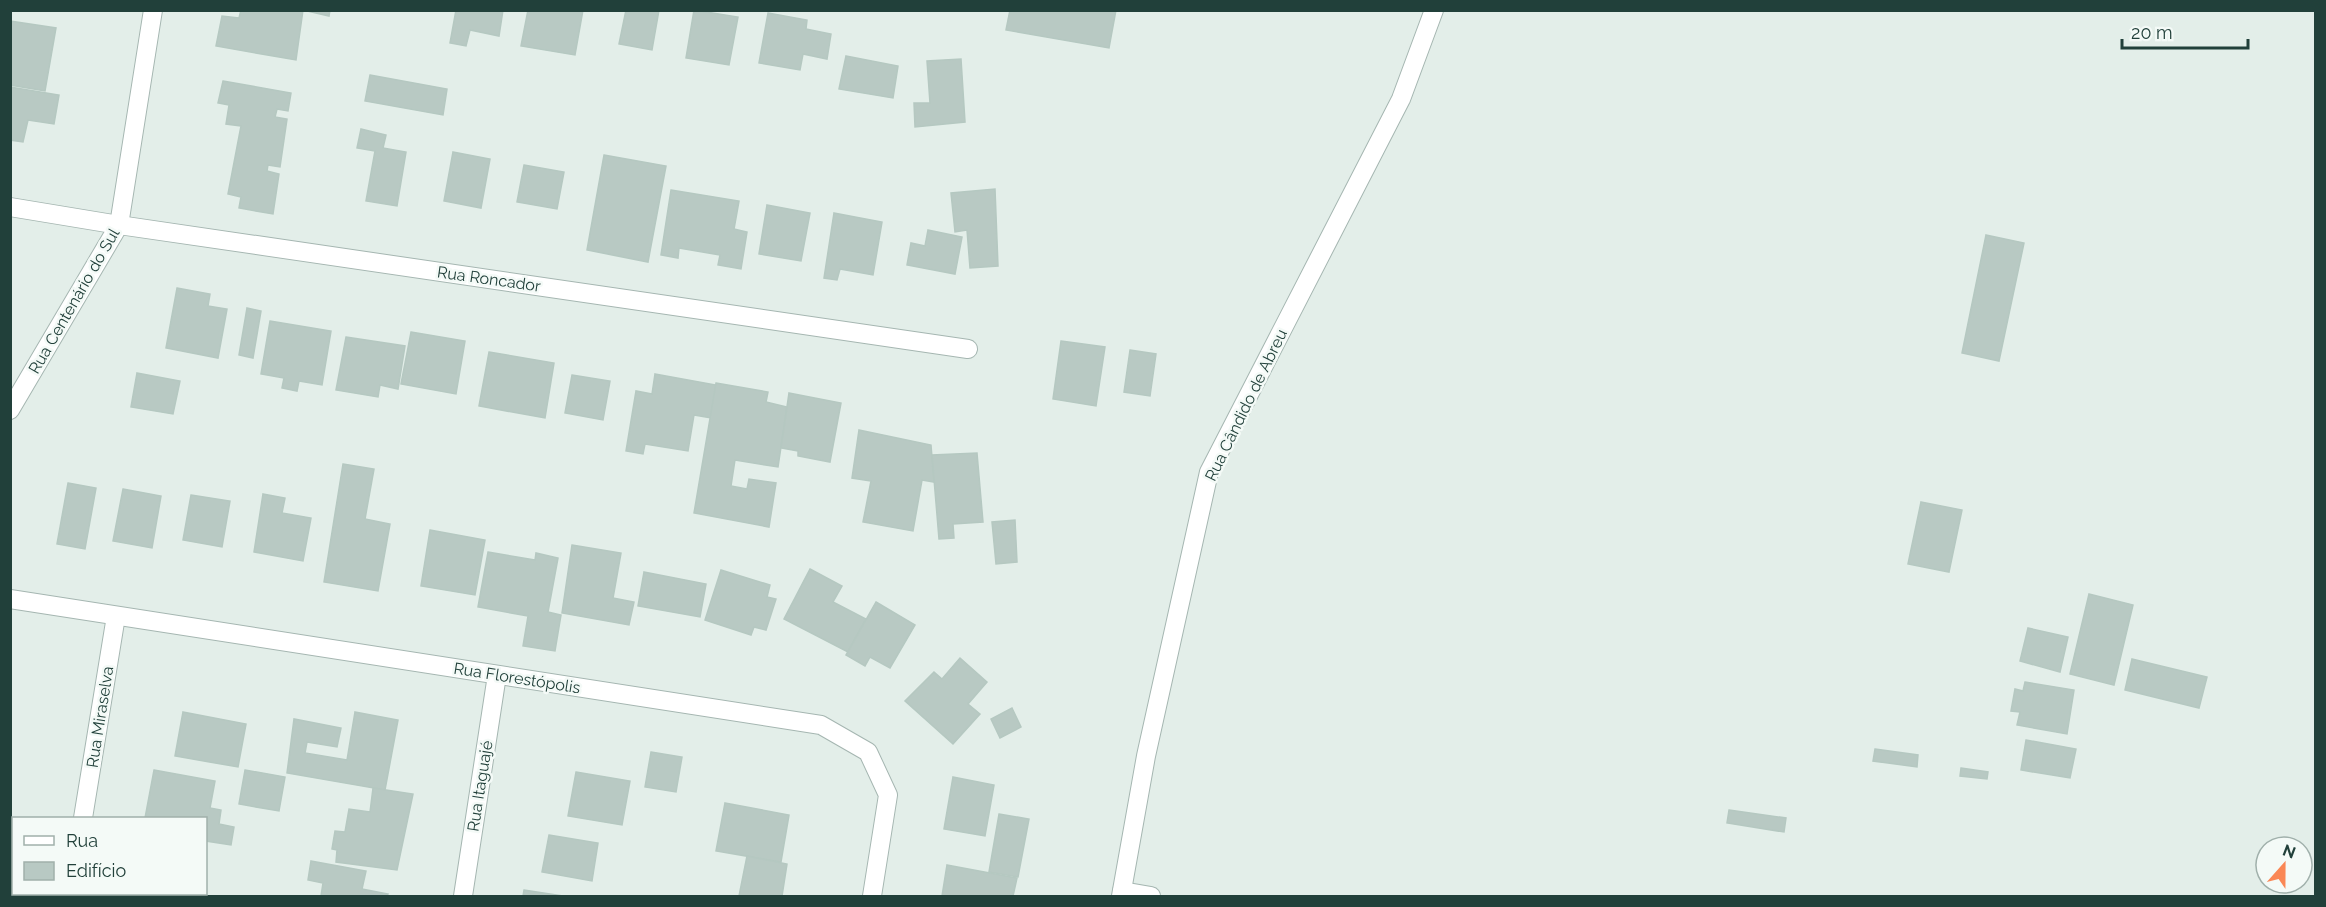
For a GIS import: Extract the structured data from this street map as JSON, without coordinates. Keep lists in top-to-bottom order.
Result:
{
  "streets": {
    "street": [
      "Rua Roncador",
      "Rua Centenário do Sul",
      "Rua Cândido de Abreu",
      "Rua Florestópolis",
      "Rua Miraselva",
      "Rua Itaguajé"
    ]
  },
  "crossings": [
    ["Rua Roncador", "Rua Centenário do Sul"],
    ["Rua Florestópolis", "Rua Miraselva"],
    ["Rua Florestópolis", "Rua Itaguajé"]
  ],
  "legend": ["Rua", "Edifício"],
  "scale_bar": "20 m",
  "north": "top"
}
